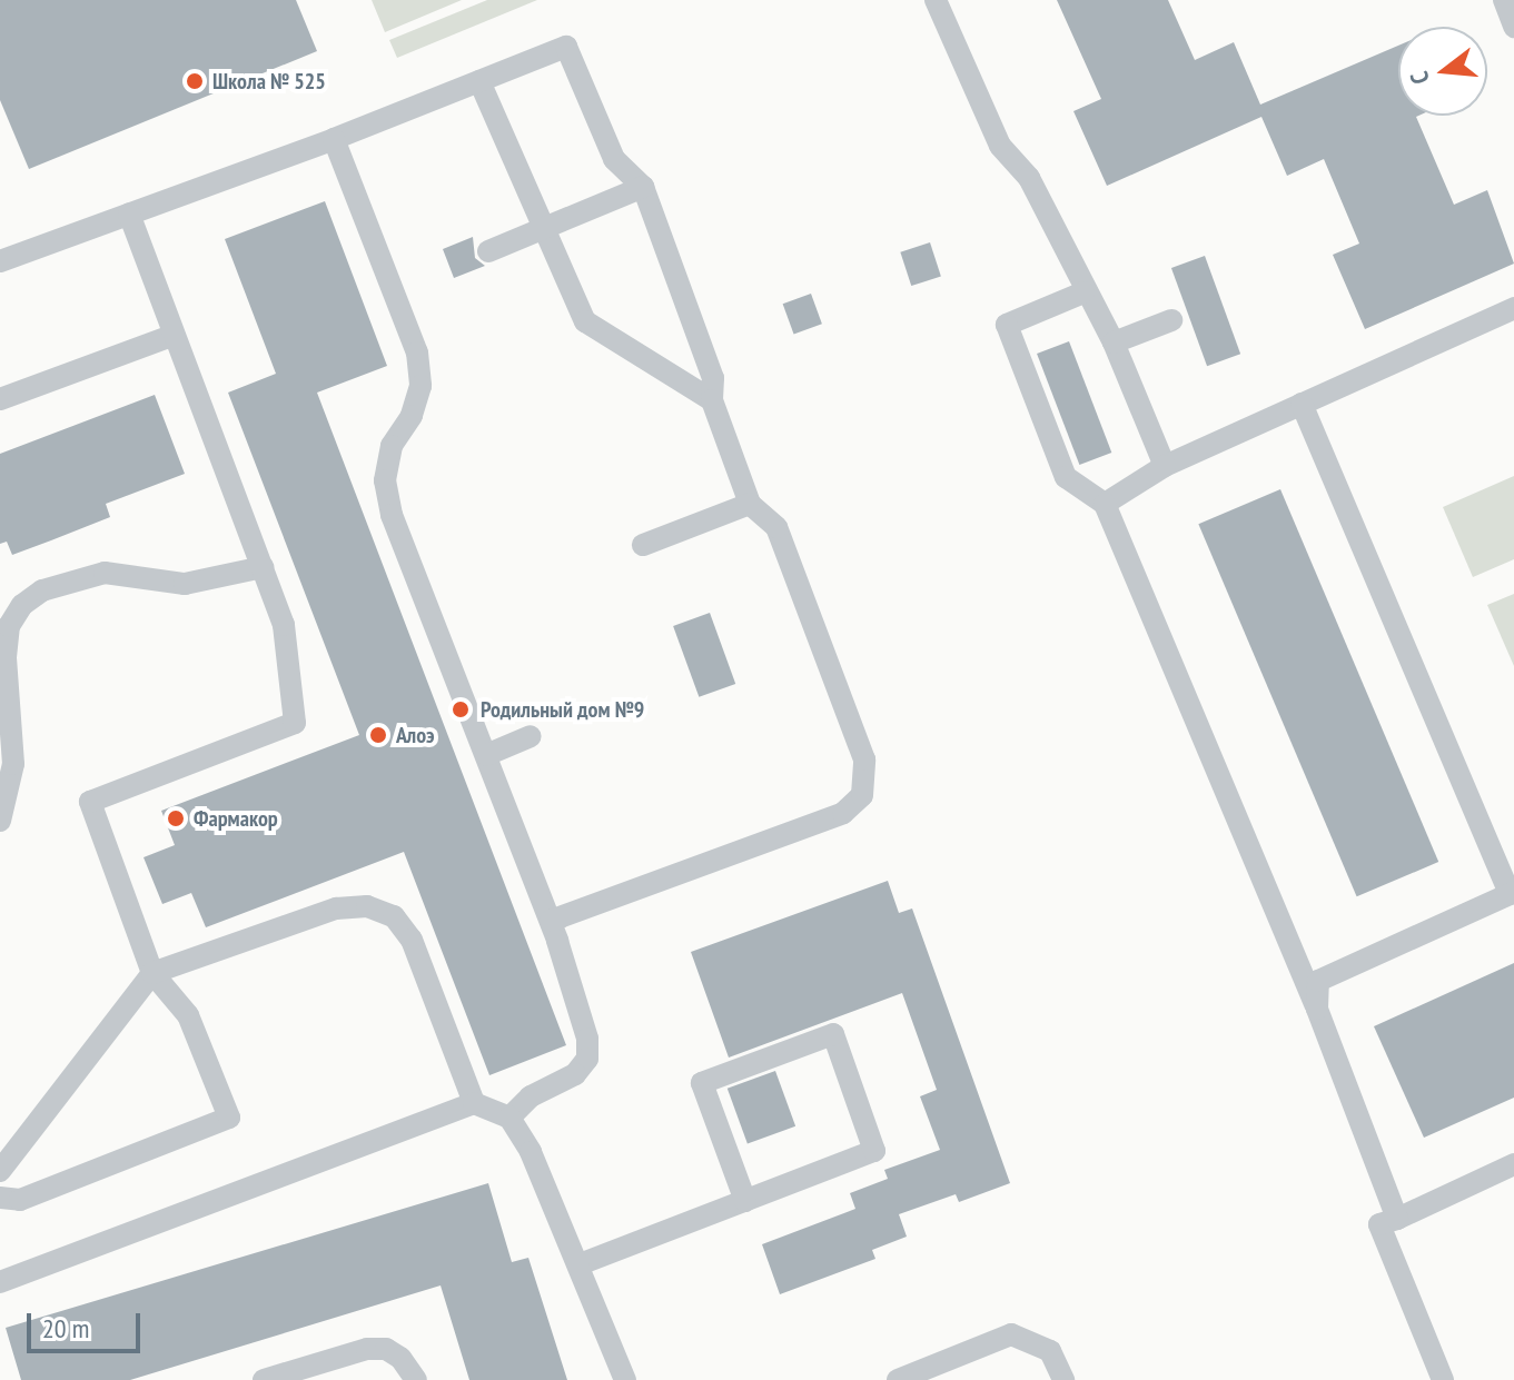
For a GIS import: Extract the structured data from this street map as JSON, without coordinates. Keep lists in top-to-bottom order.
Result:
{
  "places": [
    "Школа № 525",
    "Родильный дом №9",
    "Алоэ",
    "Фармакор"
  ],
  "scale_bar": "20 m",
  "north": "left"
}
